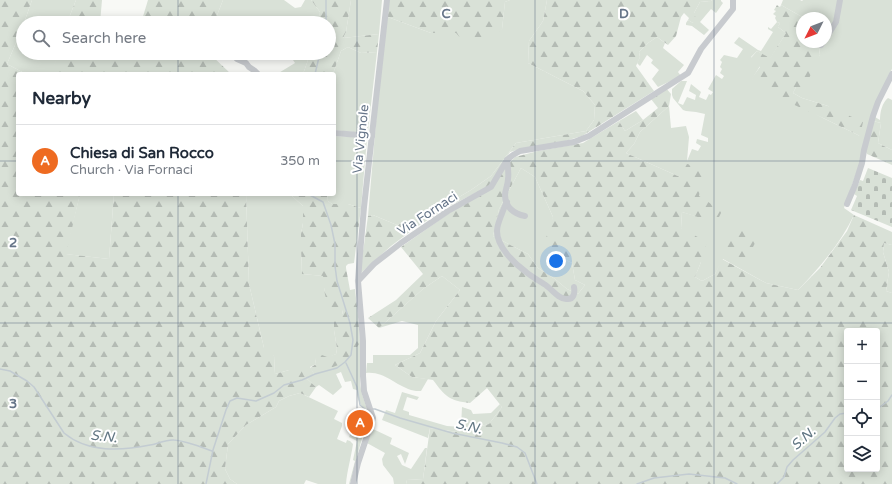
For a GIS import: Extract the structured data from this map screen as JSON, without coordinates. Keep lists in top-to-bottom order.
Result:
{
  "streets": {
    "street": ["Via Vignole", "Via Fornaci"]
  },
  "crossings": [
    ["Via Vignole", "Via Fornaci"]
  ],
  "water": ["S.N."],
  "north": "bottom left",
  "page": {
    "search": "Search here",
    "heading": "Nearby",
    "list": [
      {
        "mark": "A",
        "name": "Chiesa di San Rocco",
        "note": "Church · Via Fornaci",
        "value": "350 m"
      }
    ],
    "map_buttons": ["+", "−"],
    "pins": "A"
  },
  "grid": {
    "columns": ["C", "D"],
    "rows": ["2", "3"]
  }
}
